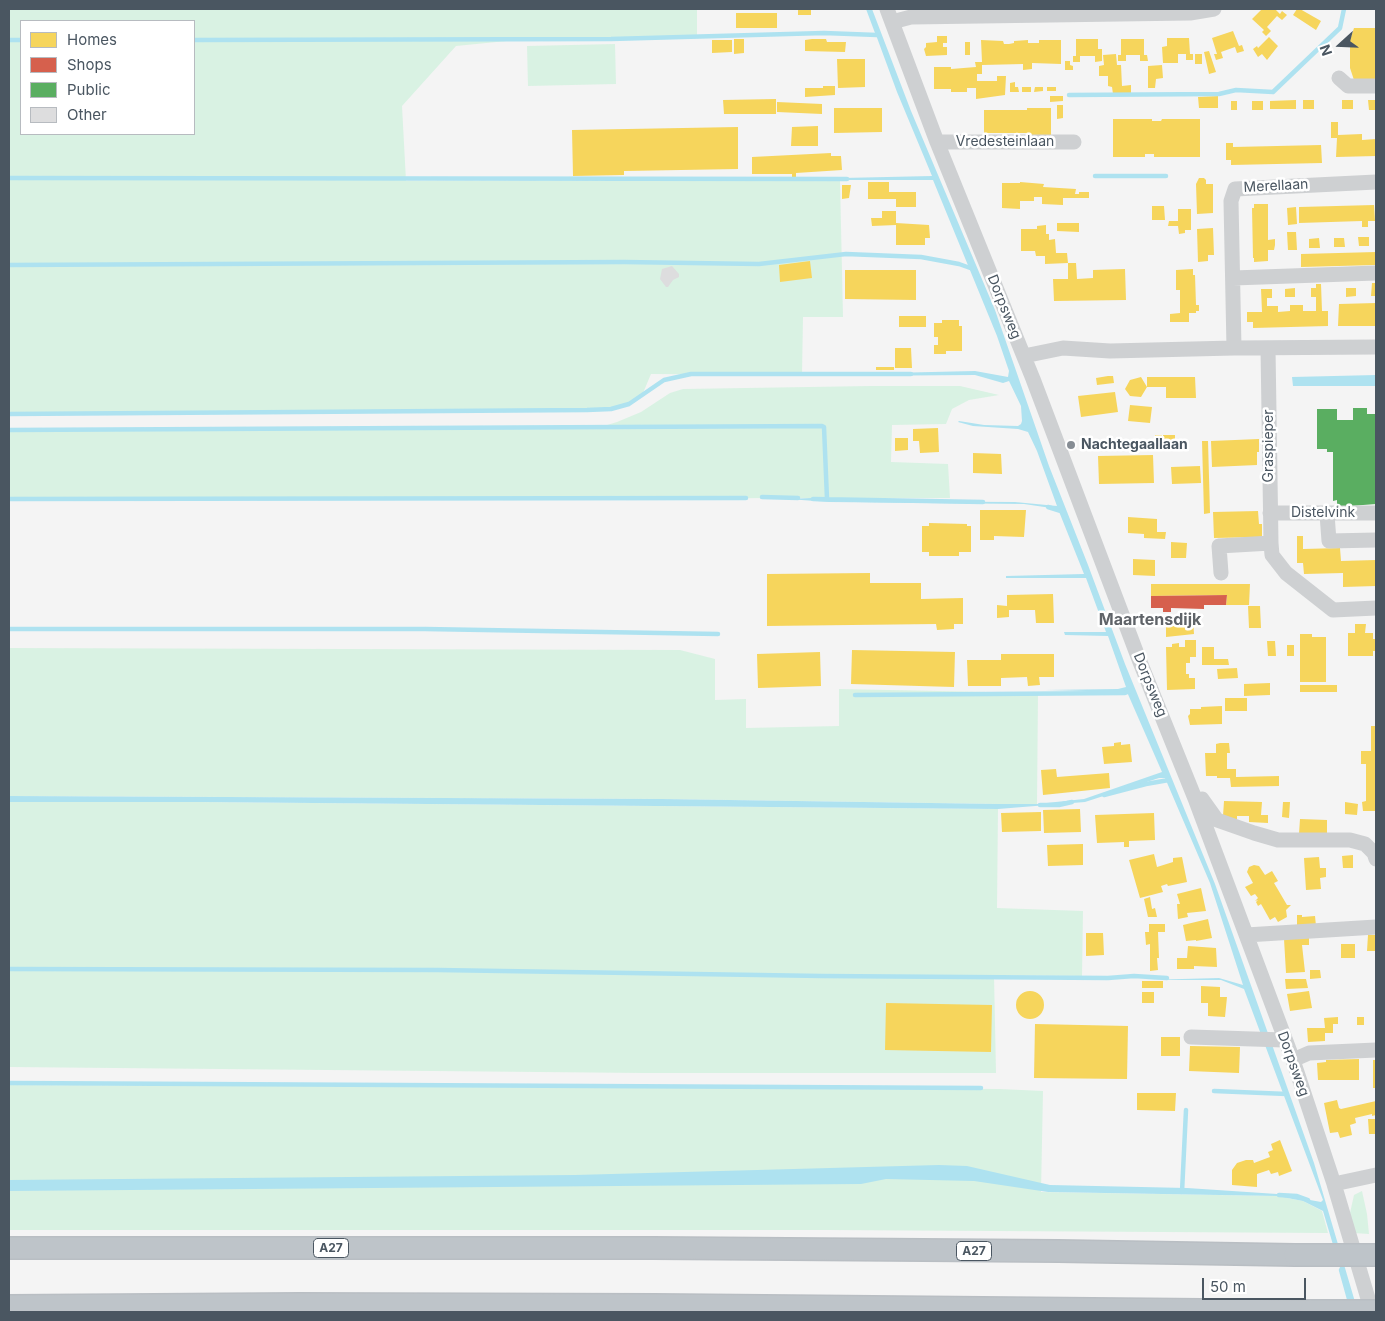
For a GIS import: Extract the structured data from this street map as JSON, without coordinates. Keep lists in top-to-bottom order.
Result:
{
  "streets": {
    "highway": ["A27"],
    "street": [
      "Vredesteinlaan",
      "Merellaan",
      "Dorpsweg",
      "Graspieper",
      "Distelvink"
    ]
  },
  "crossings": [
    ["Vredesteinlaan", "Dorpsweg"],
    ["Graspieper", "Distelvink"]
  ],
  "districts": ["Maartensdijk"],
  "places": ["Nachtegaallaan"],
  "legend": [
    "Homes",
    "Shops",
    "Public",
    "Other"
  ],
  "scale_bar": "50 m",
  "north": "left"
}
